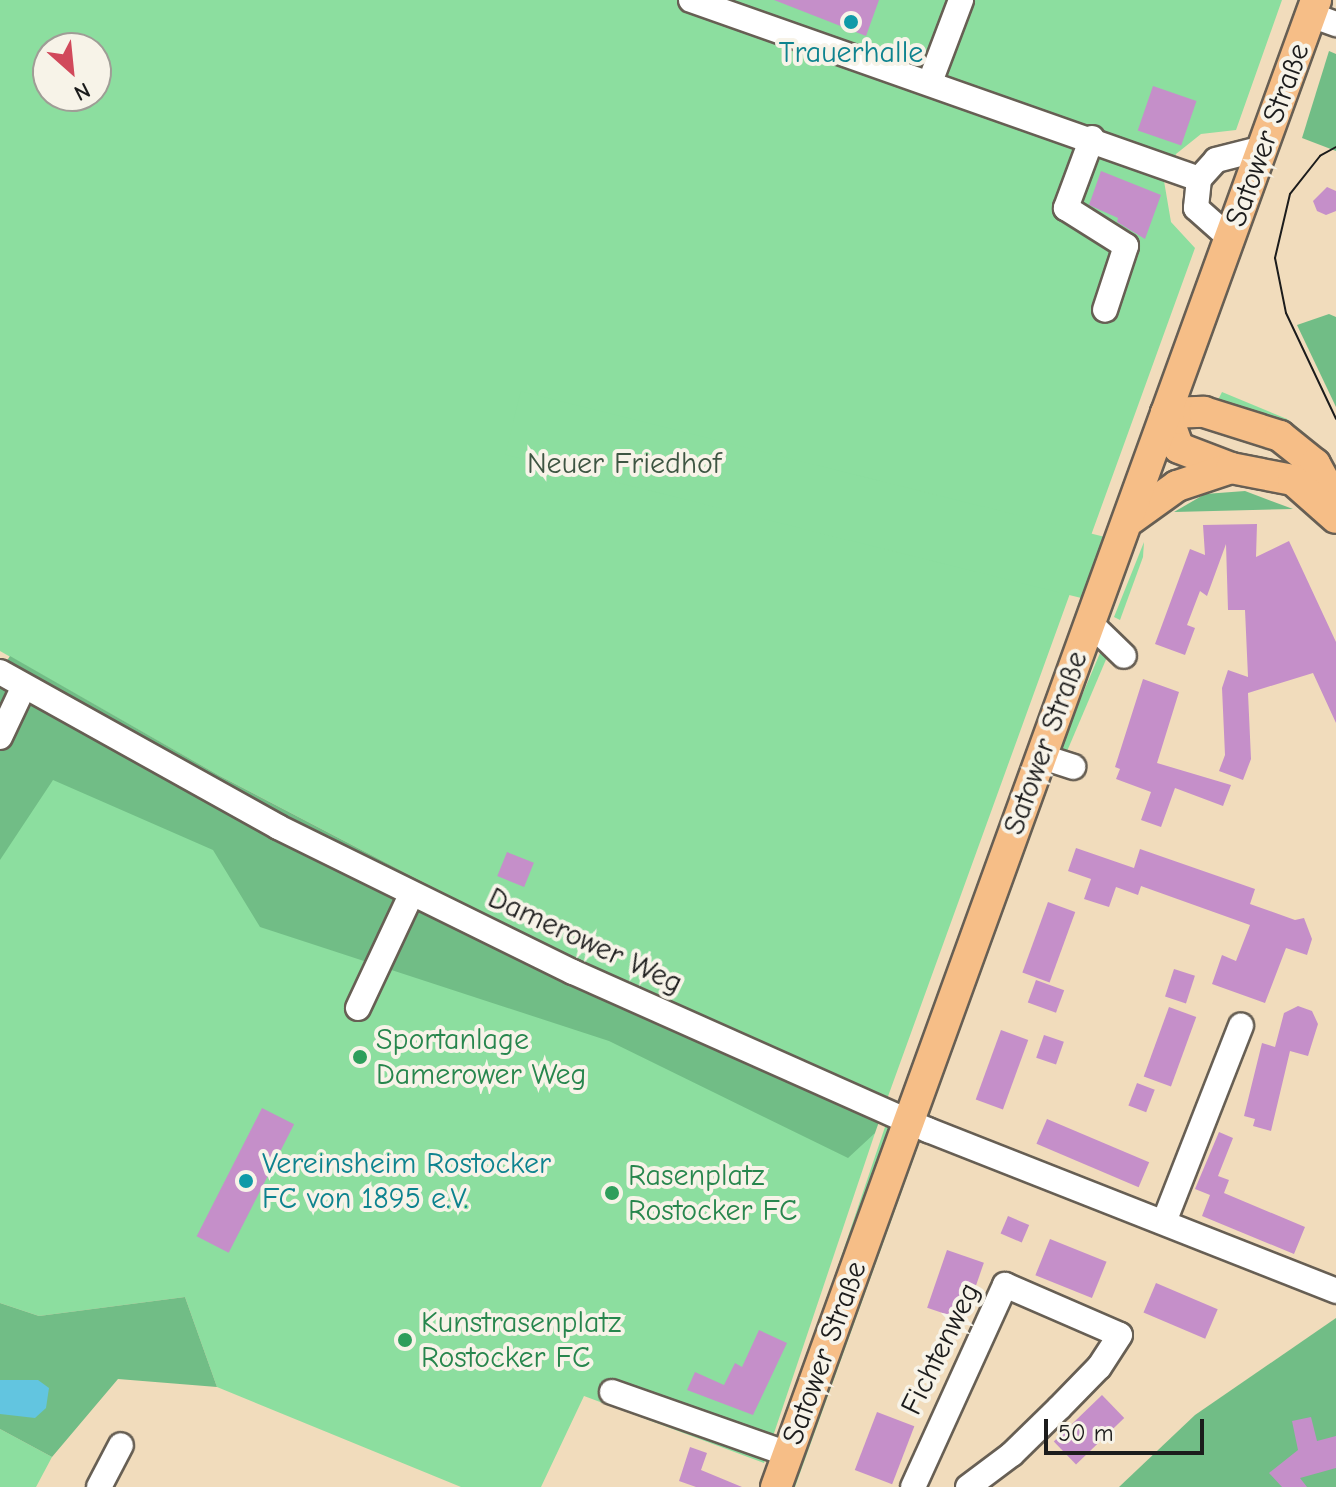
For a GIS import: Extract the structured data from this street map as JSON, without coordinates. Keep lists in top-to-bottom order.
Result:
{
  "streets": {
    "main road": ["Satower Straße"],
    "street": ["Damerower Weg", "Fichtenweg"]
  },
  "crossings": [
    ["Satower Straße", "Damerower Weg"]
  ],
  "parks": ["Neuer Friedhof"],
  "places": [
    "Trauerhalle",
    "Sportanlage Damerower Weg",
    "Vereinsheim Rostocker FC von 1895 e.V.",
    "Rasenplatz Rostocker FC",
    "Kunstrasenplatz Rostocker FC"
  ],
  "scale_bar": "50 m",
  "north": "bottom right"
}
